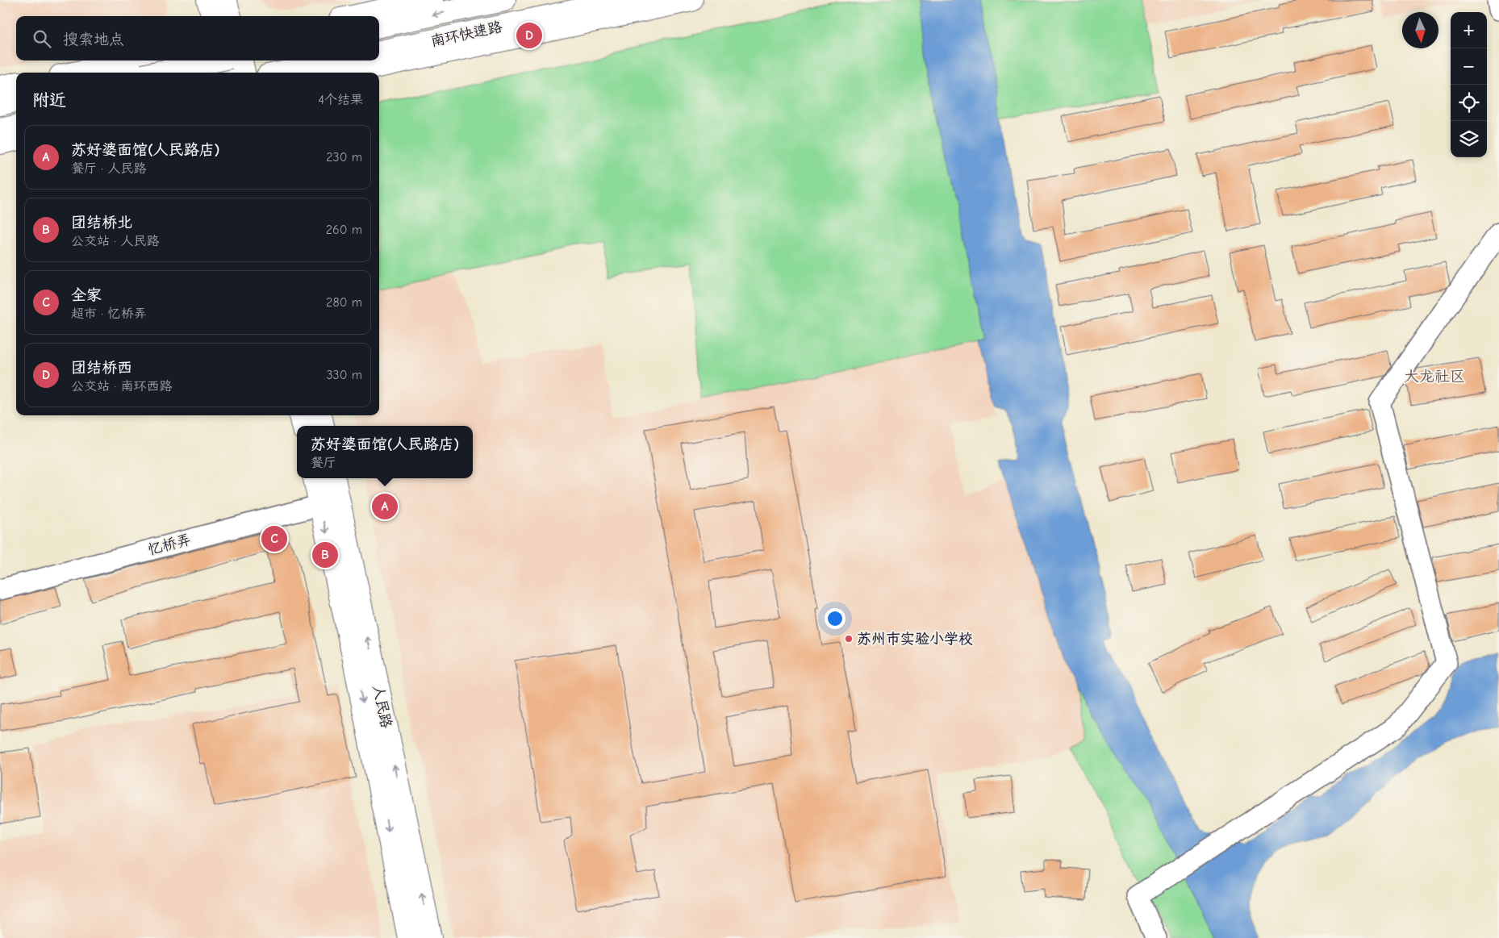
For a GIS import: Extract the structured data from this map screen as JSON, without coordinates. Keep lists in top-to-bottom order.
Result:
{
  "streets": {
    "main road": ["南环快速路", "人民路"],
    "street": ["忆桥弄"]
  },
  "crossings": [
    ["忆桥弄", "人民路"]
  ],
  "districts": ["大龙社区"],
  "places": ["苏州市实验小学校"],
  "north": "bottom",
  "page": {
    "map_buttons": ["+", "−"],
    "search": "搜索地点",
    "pins": [
      "D",
      "A",
      "C",
      "B"
    ],
    "heading": ["附近", "4个结果"],
    "list": [
      {
        "mark": "A",
        "name": "苏好婆面馆(人民路店)",
        "note": "餐厅 · 人民路",
        "value": "230 m"
      },
      {
        "mark": "B",
        "name": "团结桥北",
        "note": "公交站 · 人民路",
        "value": "260 m"
      },
      {
        "mark": "C",
        "name": "全家",
        "note": "超市 · 忆桥弄",
        "value": "280 m"
      },
      {
        "mark": "D",
        "name": "团结桥西",
        "note": "公交站 · 南环西路",
        "value": "330 m"
      }
    ],
    "popup": ["苏好婆面馆(人民路店)", "餐厅"]
  }
}
